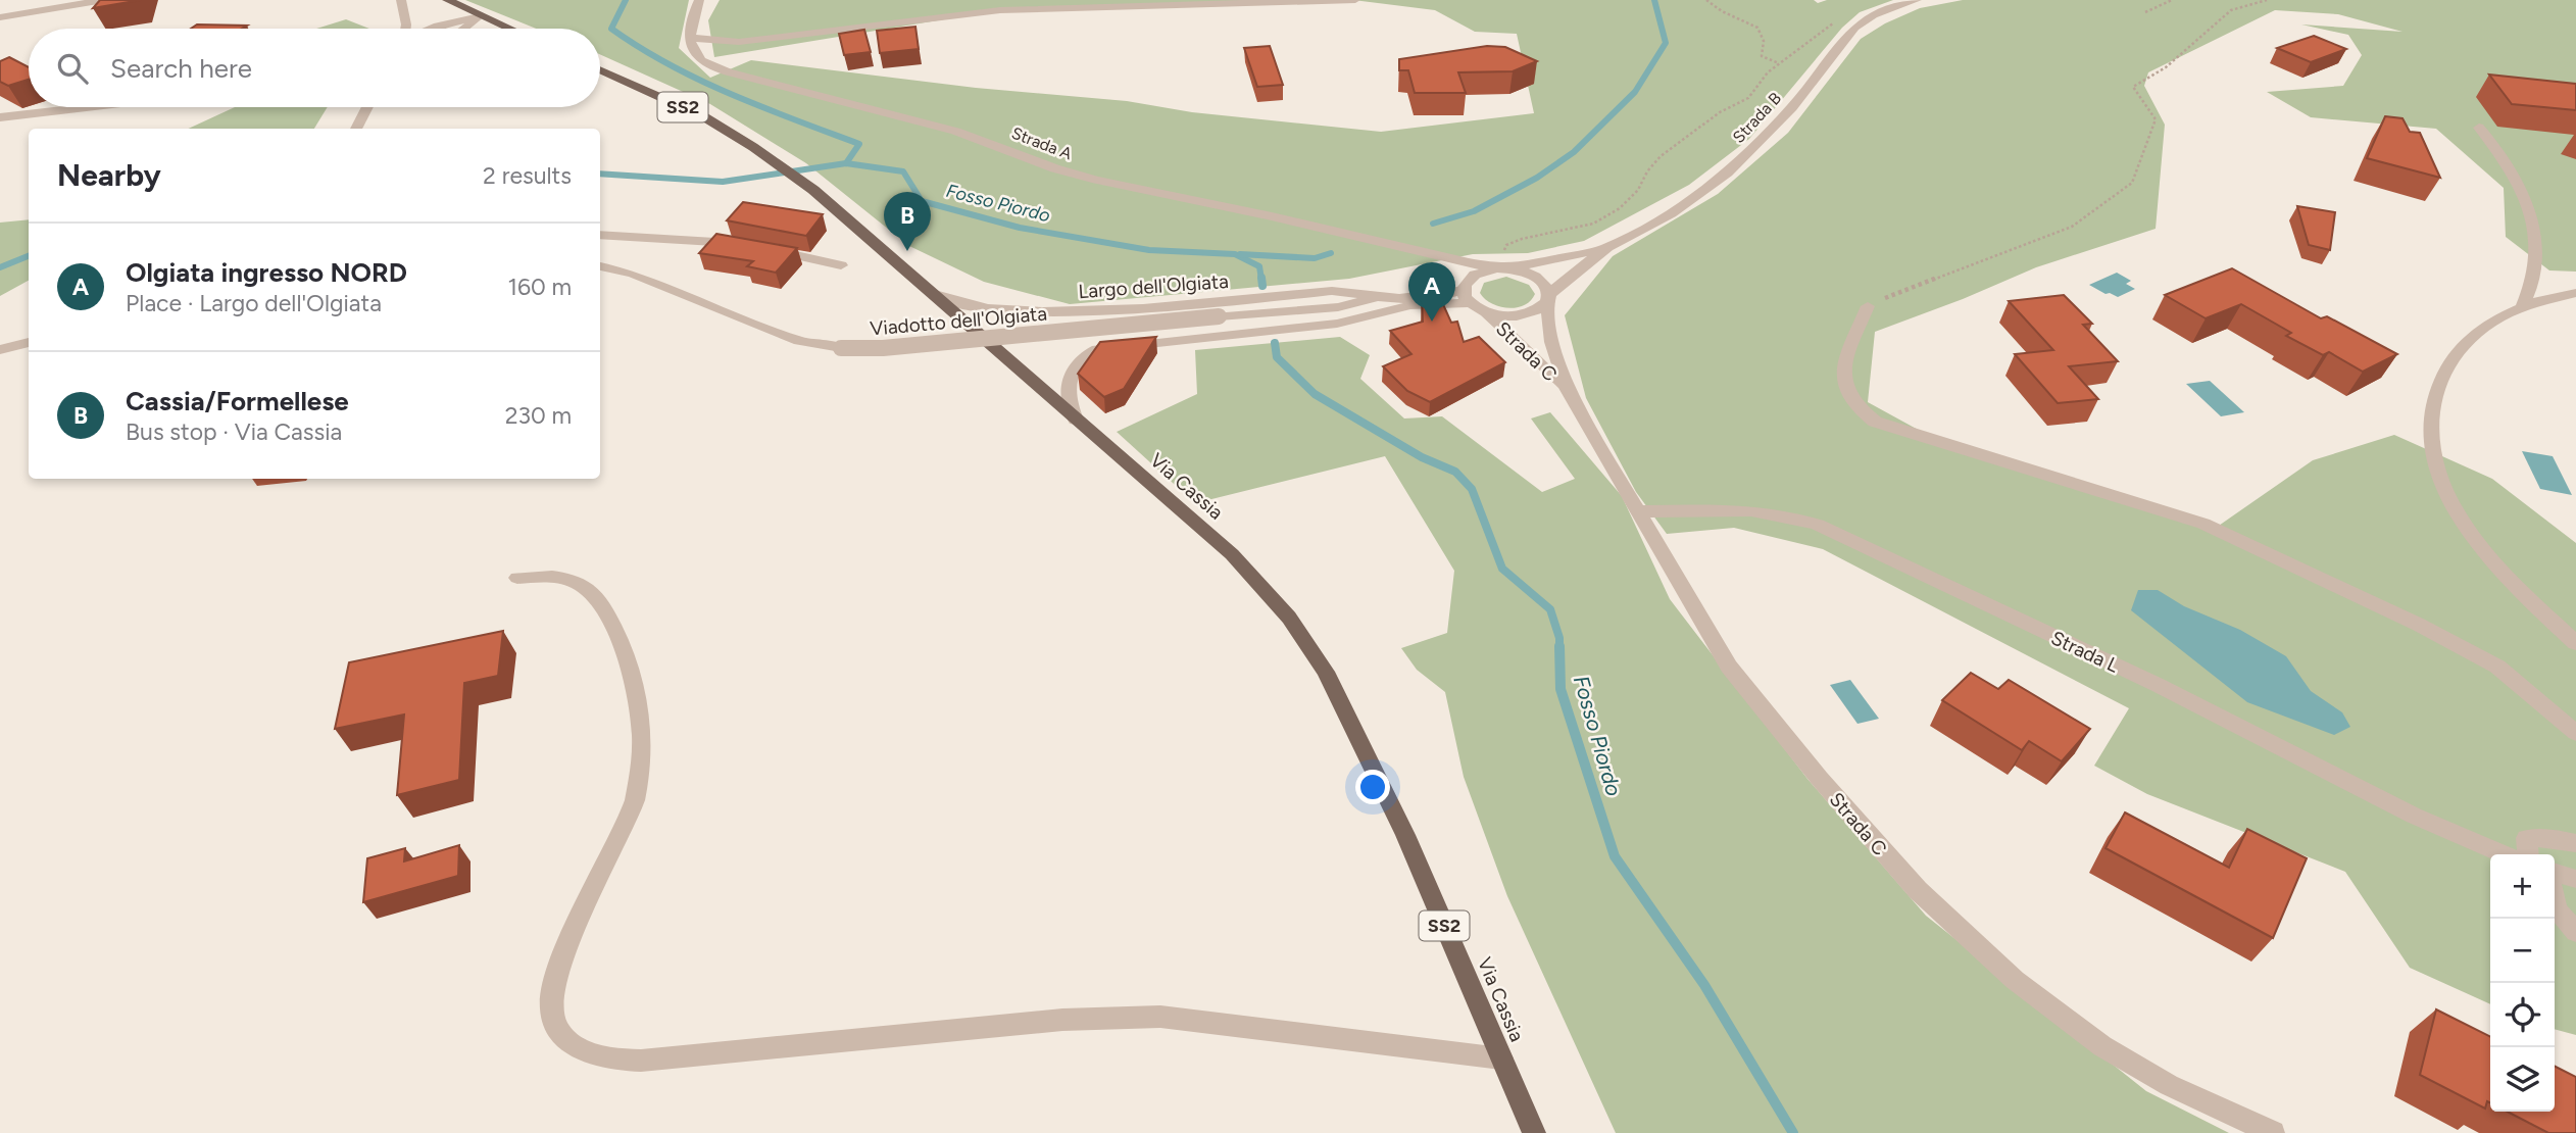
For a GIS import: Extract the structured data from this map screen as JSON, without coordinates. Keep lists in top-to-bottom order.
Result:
{
  "streets": {
    "main road": ["SS2", "Via Cassia"],
    "street": [
      "Strada B",
      "Strada A",
      "Largo dell'Olgiata",
      "Viadotto dell'Olgiata",
      "Strada C",
      "Strada L"
    ]
  },
  "crossings": [
    ["Strada B", "Strada A"],
    ["Strada B", "Strada C"],
    ["Strada A", "Largo dell'Olgiata"],
    ["Strada A", "Strada C"],
    ["Largo dell'Olgiata", "Viadotto dell'Olgiata"],
    ["Largo dell'Olgiata", "Via Cassia"],
    ["Strada C", "Strada L"]
  ],
  "water": ["Fosso Piordo"],
  "page": {
    "search": "Search here",
    "heading": ["Nearby", "2 results"],
    "pins": ["B", "A"],
    "list": [
      {
        "mark": "A",
        "name": "Olgiata ingresso NORD",
        "note": "Place · Largo dell'Olgiata",
        "value": "160 m"
      },
      {
        "mark": "B",
        "name": "Cassia/Formellese",
        "note": "Bus stop · Via Cassia",
        "value": "230 m"
      }
    ],
    "map_buttons": ["+", "−"]
  }
}
